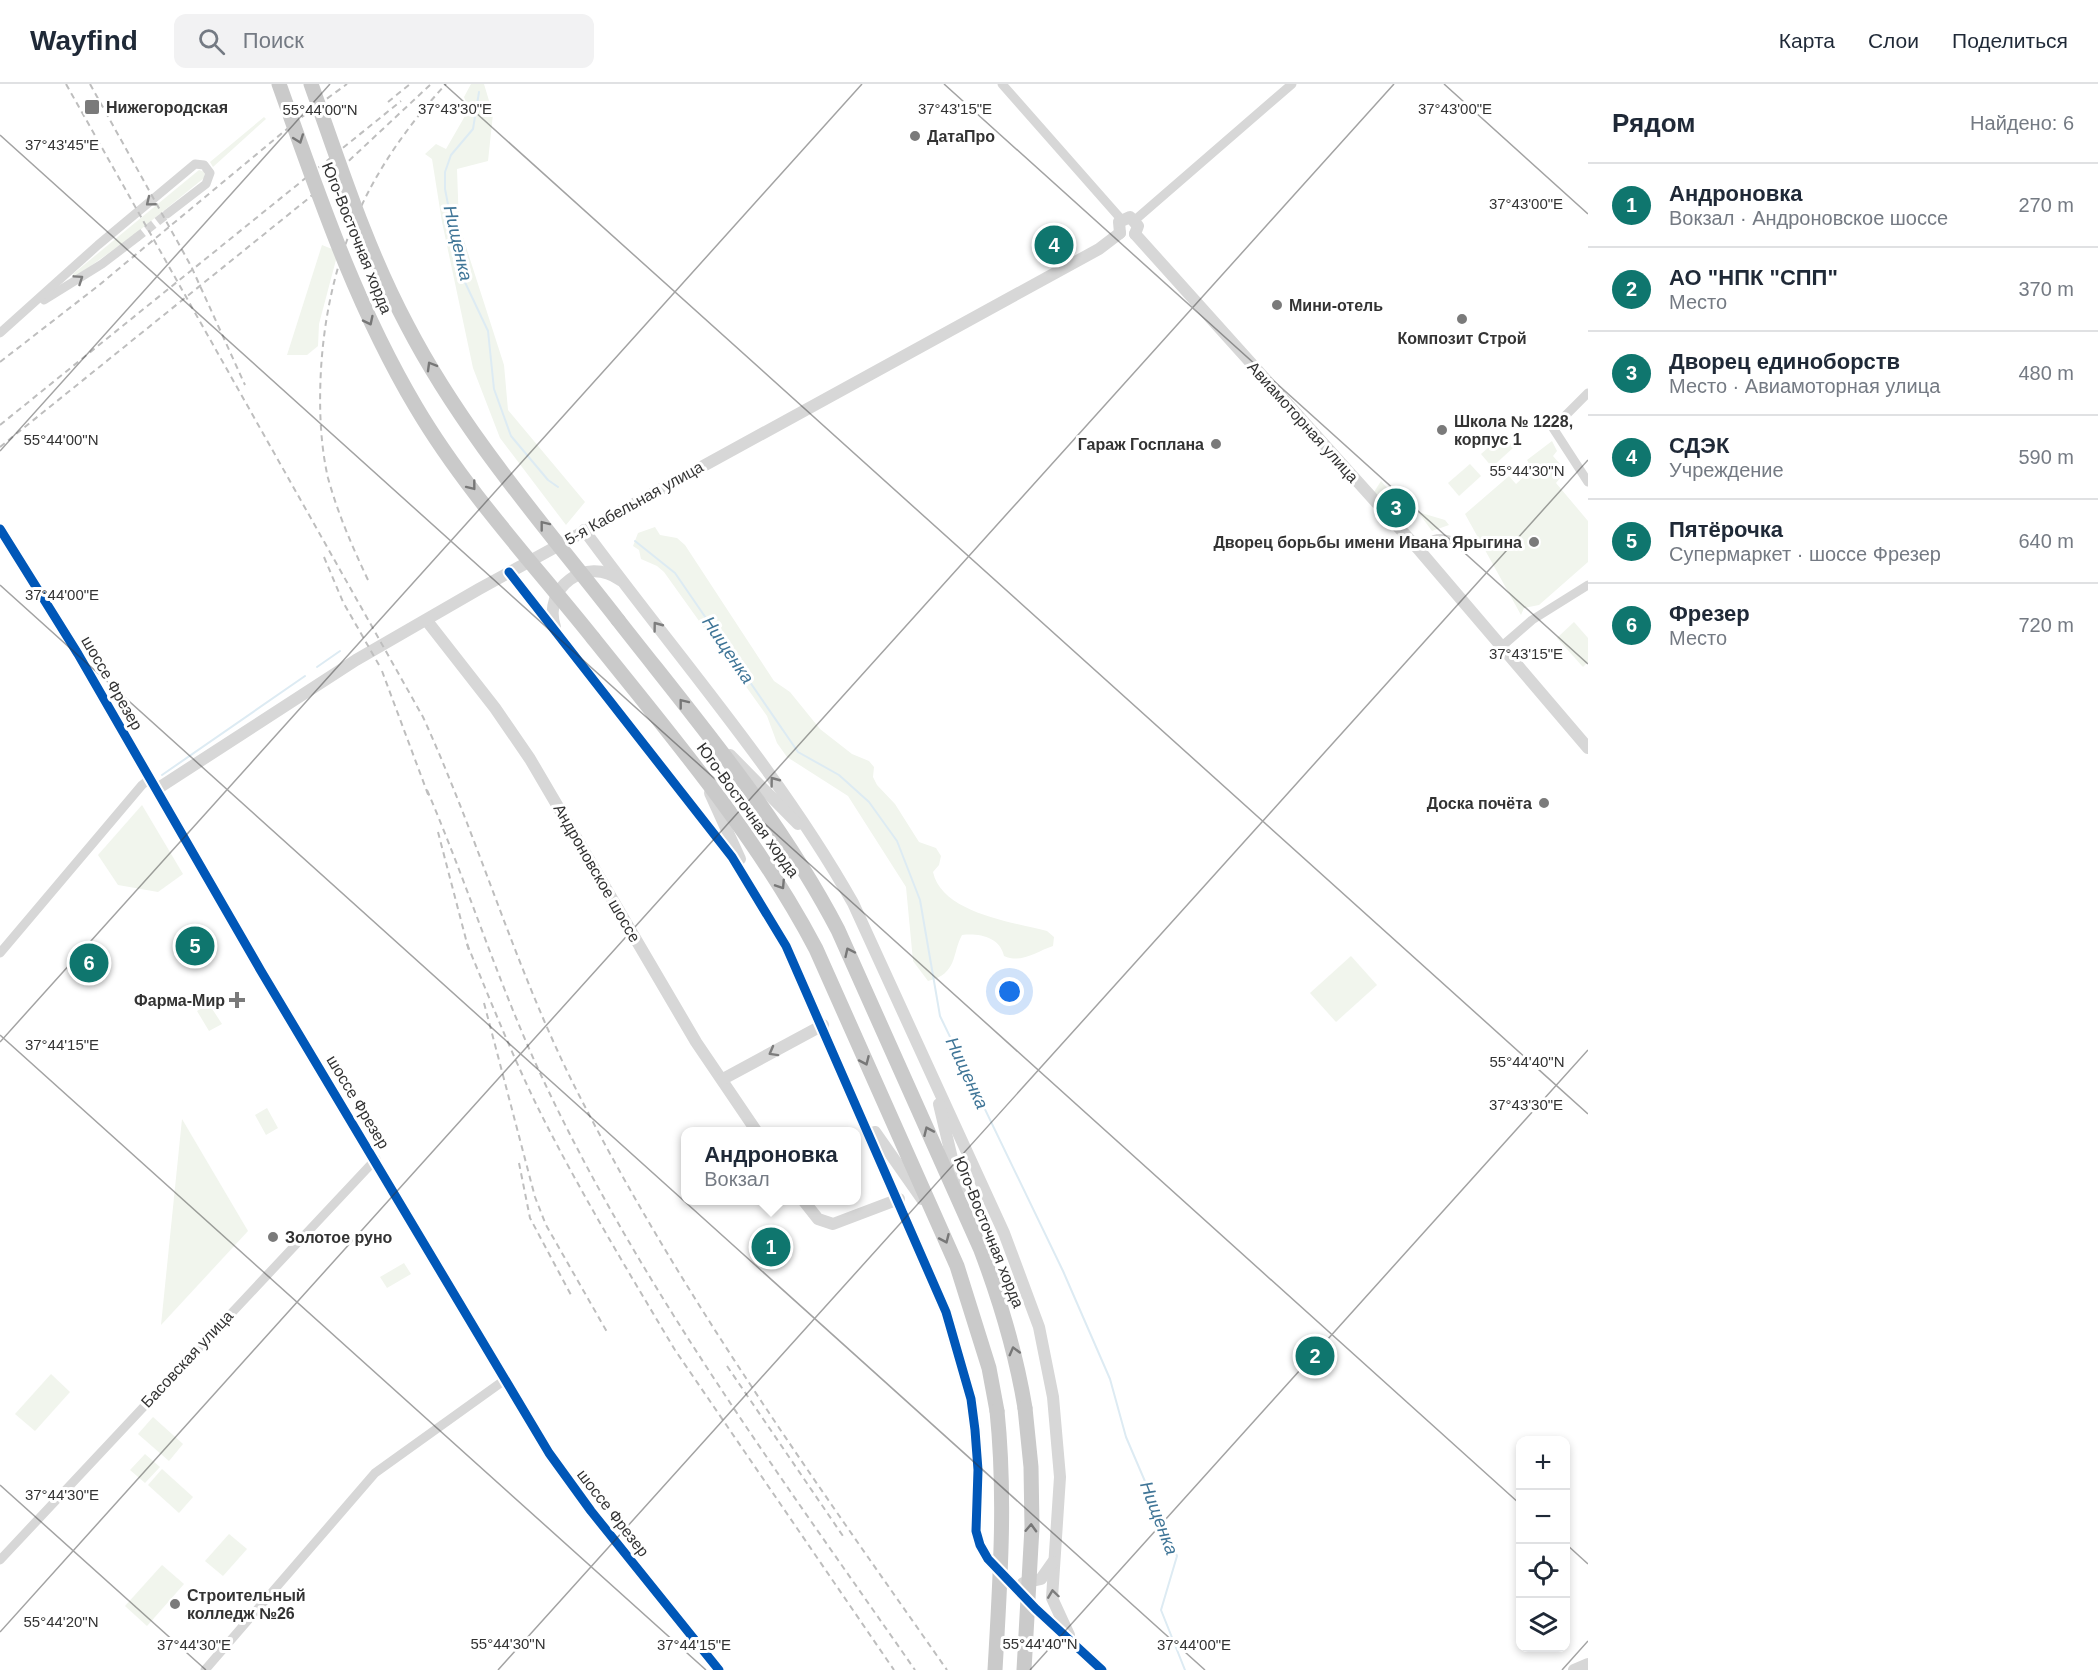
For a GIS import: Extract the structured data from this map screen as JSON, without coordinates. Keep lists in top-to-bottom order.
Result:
{
  "streets": {
    "main road": ["Юго-Восточная хорда"],
    "street": [
      "Авиамоторная улица",
      "5-я Кабельная улица",
      "шоссе Фрезер",
      "Андроновское шоссе",
      "Басовская улица"
    ]
  },
  "crossings": [
    ["Авиамоторная улица", "5-я Кабельная улица"],
    ["5-я Кабельная улица", "шоссе Фрезер"],
    ["5-я Кабельная улица", "Андроновское шоссе"],
    ["шоссе Фрезер", "Басовская улица"]
  ],
  "water": ["Нищенка"],
  "places": {
    "transit": ["Нижегородская"],
    "other": [
      "ДатаПро",
      "Мини-отель",
      "Композит Строй",
      "Школа № 1228, корпус 1",
      "Гараж Госплана",
      "Дворец борьбы имени Ивана Ярыгина",
      "Доска почёта",
      "Золотое руно",
      "Строительный колледж №26"
    ],
    "health": ["Фарма-Мир"]
  },
  "page": {
    "header": "Wayfind",
    "search": "Поиск",
    "nav": ["Карта", "Слои", "Поделиться"],
    "heading": ["Рядом", "Найдено: 6"],
    "list": [
      {
        "mark": "1",
        "name": "Андроновка",
        "note": "Вокзал · Андроновское шоссе",
        "value": "270 m"
      },
      {
        "mark": "2",
        "name": "АО \"НПК \"СПП\"",
        "note": "Место",
        "value": "370 m"
      },
      {
        "mark": "3",
        "name": "Дворец единоборств",
        "note": "Место · Авиамоторная улица",
        "value": "480 m"
      },
      {
        "mark": "4",
        "name": "СДЭК",
        "note": "Учреждение",
        "value": "590 m"
      },
      {
        "mark": "5",
        "name": "Пятёрочка",
        "note": "Супермаркет · шоссе Фрезер",
        "value": "640 m"
      },
      {
        "mark": "6",
        "name": "Фрезер",
        "note": "Место",
        "value": "720 m"
      }
    ],
    "pins": [
      "4",
      "3",
      "5",
      "6",
      "1",
      "2"
    ],
    "popup": ["Андроновка", "Вокзал"],
    "map_buttons": ["+", "−"]
  },
  "coordinates": [
    "37°43'00\"E",
    "37°43'30\"E",
    "37°43'15\"E",
    "55°44'00\"N",
    "37°43'45\"E",
    "55°44'30\"N",
    "37°44'00\"E",
    "37°44'15\"E",
    "55°44'40\"N",
    "37°44'30\"E",
    "55°44'20\"N"
  ]
}
